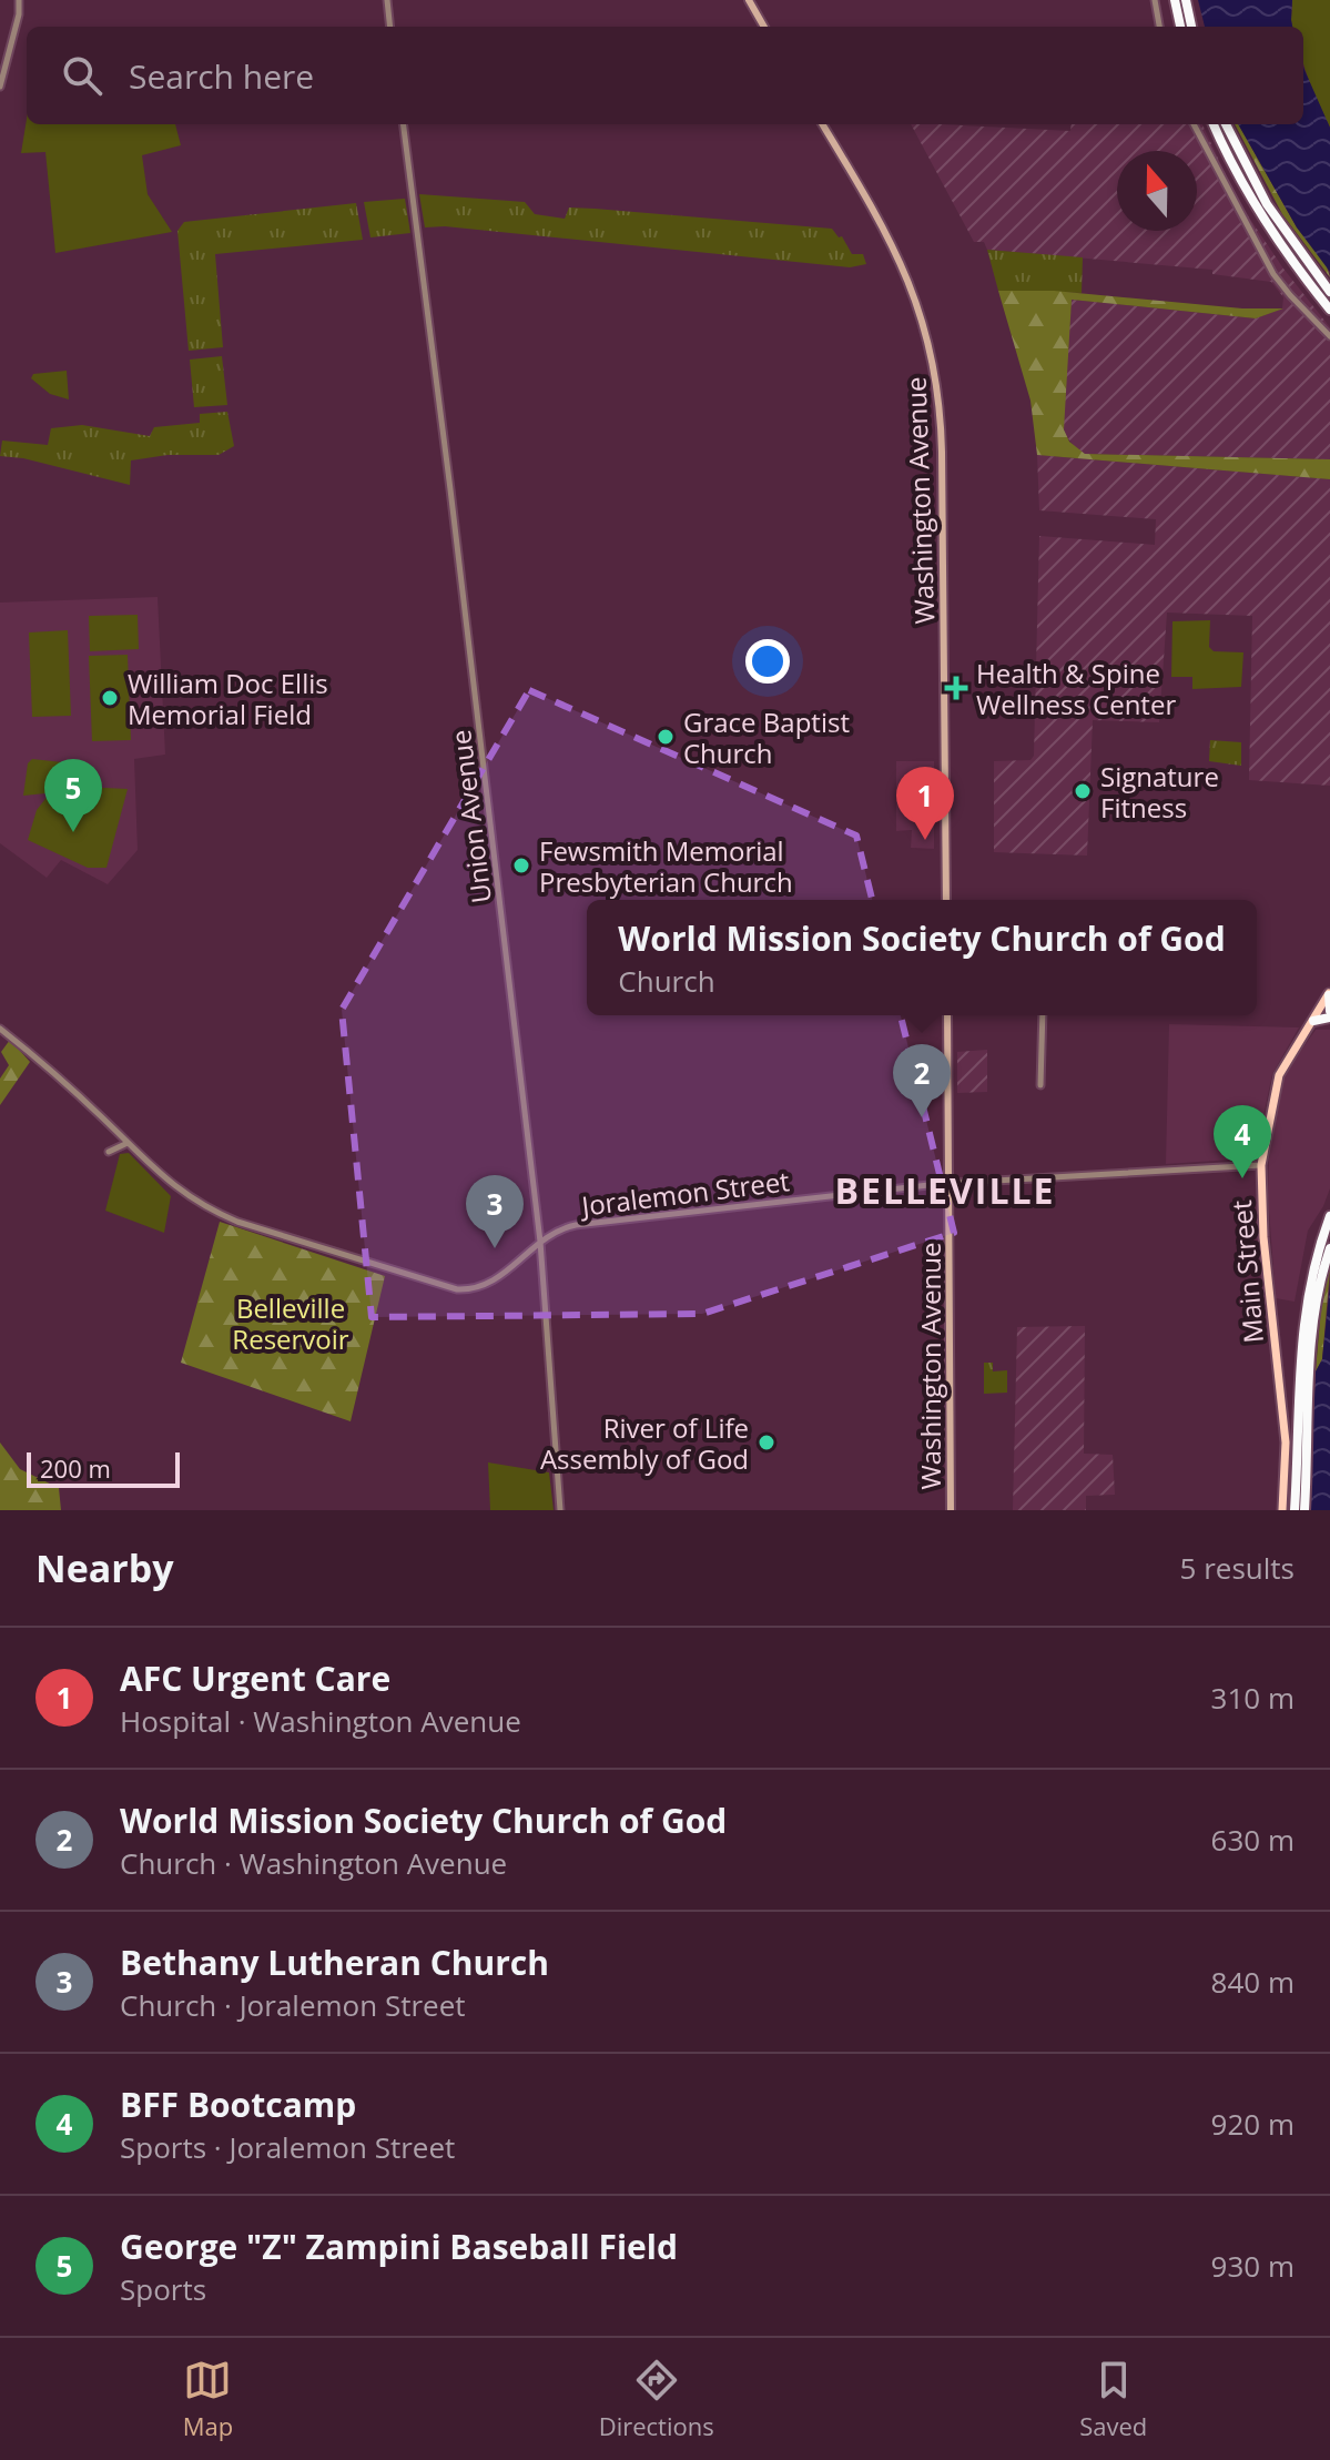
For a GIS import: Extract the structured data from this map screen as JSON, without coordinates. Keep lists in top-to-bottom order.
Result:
{
  "streets": {
    "main road": ["Washington Avenue", "Main Street"],
    "street": ["Union Avenue", "Joralemon Street"]
  },
  "crossings": [
    ["Washington Avenue", "Joralemon Street"],
    ["Union Avenue", "Joralemon Street"],
    ["Joralemon Street", "Main Street"]
  ],
  "districts": ["BELLEVILLE"],
  "parks": ["Belleville Reservoir"],
  "places": {
    "health": ["Health & Spine Wellness Center"],
    "other": [
      "William Doc Ellis Memorial Field",
      "Grace Baptist Church",
      "Signature Fitness",
      "Fewsmith Memorial Presbyterian Church",
      "River of Life Assembly of God"
    ]
  },
  "scale_bar": "200 m",
  "north": "top",
  "page": {
    "search": "Search here",
    "pins": [
      "5",
      "1",
      "2",
      "4",
      "3"
    ],
    "popup": ["World Mission Society Church of God", "Church"],
    "scale": "200 m",
    "heading": ["Nearby", "5 results"],
    "list": [
      {
        "mark": "1",
        "name": "AFC Urgent Care",
        "note": "Hospital · Washington Avenue",
        "value": "310 m"
      },
      {
        "mark": "2",
        "name": "World Mission Society Church of God",
        "note": "Church · Washington Avenue",
        "value": "630 m"
      },
      {
        "mark": "3",
        "name": "Bethany Lutheran Church",
        "note": "Church · Joralemon Street",
        "value": "840 m"
      },
      {
        "mark": "4",
        "name": "BFF Bootcamp",
        "note": "Sports · Joralemon Street",
        "value": "920 m"
      },
      {
        "mark": "5",
        "name": "George \"Z\" Zampini Baseball Field",
        "note": "Sports",
        "value": "930 m"
      }
    ],
    "nav": ["Map", "Directions", "Saved"]
  }
}
